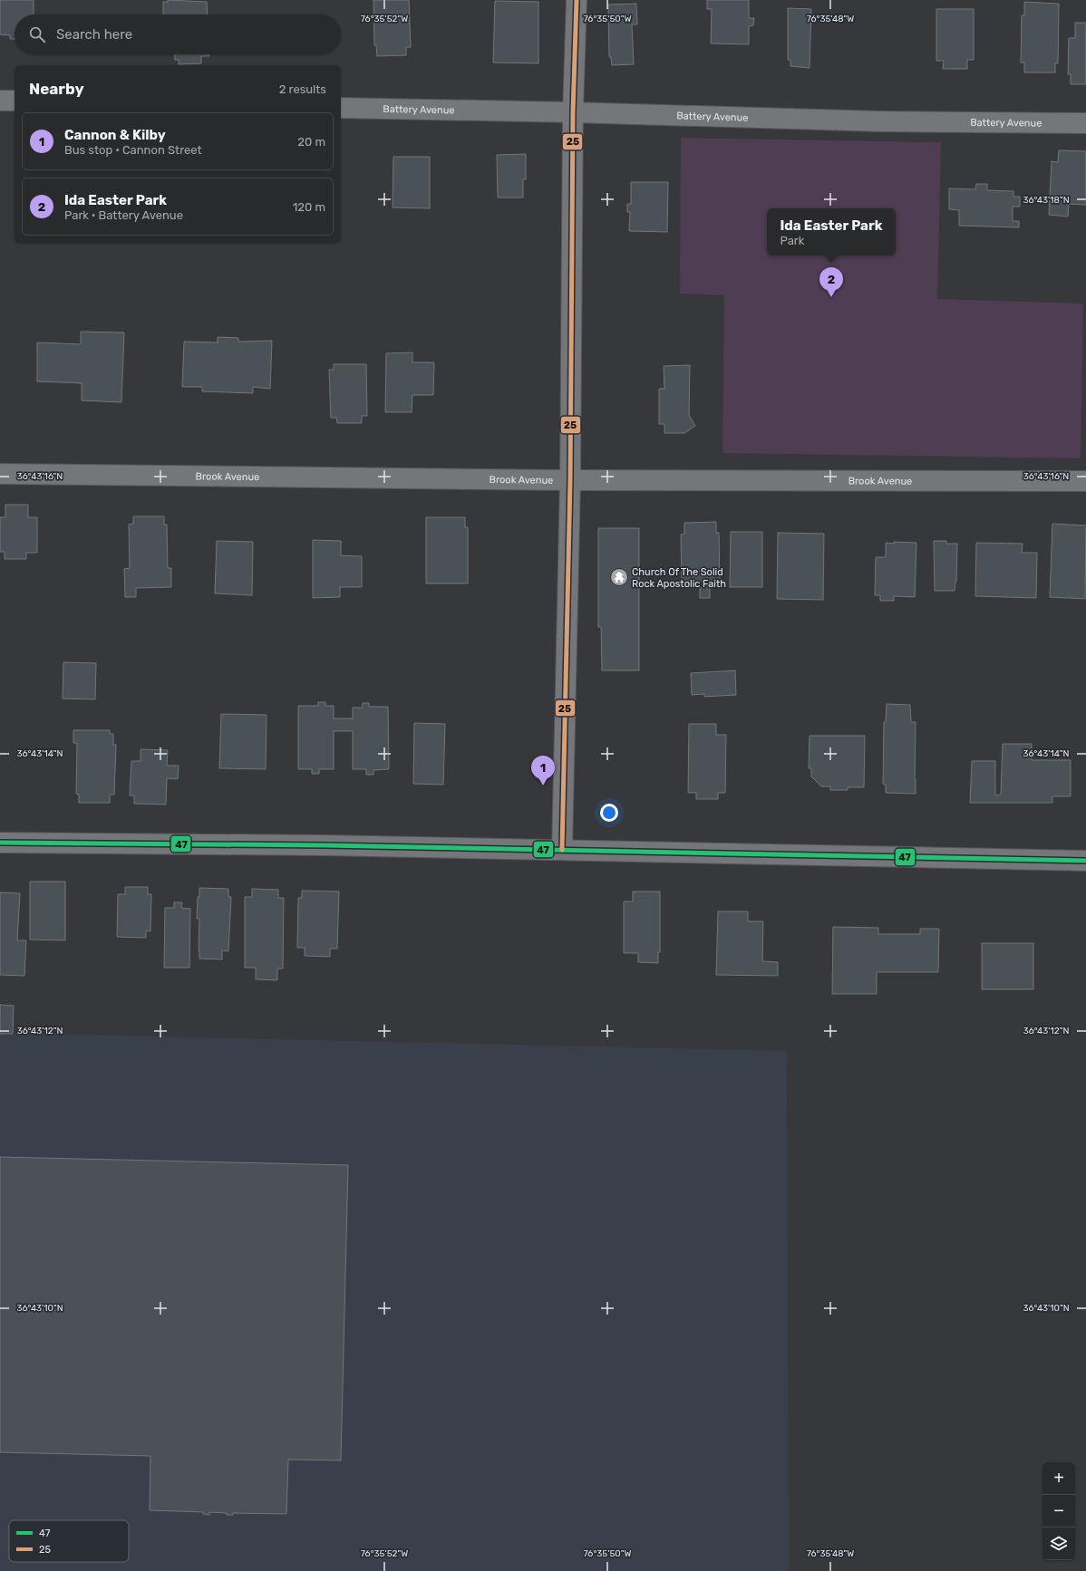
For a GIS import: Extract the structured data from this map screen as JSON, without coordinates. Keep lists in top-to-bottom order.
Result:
{
  "streets": {
    "street": ["Battery Avenue", "Brook Avenue"]
  },
  "places": {
    "temple": ["Church Of The Solid Rock Apostolic Faith"]
  },
  "lines": ["transit line 25", "transit line 47"],
  "legend": ["47", "25"],
  "page": {
    "search": "Search here",
    "heading": ["Nearby", "2 results"],
    "list": [
      {
        "mark": "1",
        "name": "Cannon & Kilby",
        "note": "Bus stop · Cannon Street",
        "value": "20 m"
      },
      {
        "mark": "2",
        "name": "Ida Easter Park",
        "note": "Park · Battery Avenue",
        "value": "120 m"
      }
    ],
    "popup": ["Ida Easter Park", "Park"],
    "pins": ["2", "1"],
    "map_buttons": ["+", "−"]
  },
  "coordinates": [
    "76°35'52\"W",
    "76°35'50\"W",
    "76°35'48\"W",
    "36°43'18\"N",
    "36°43'16\"N",
    "36°43'14\"N",
    "36°43'12\"N",
    "36°43'10\"N"
  ]
}
